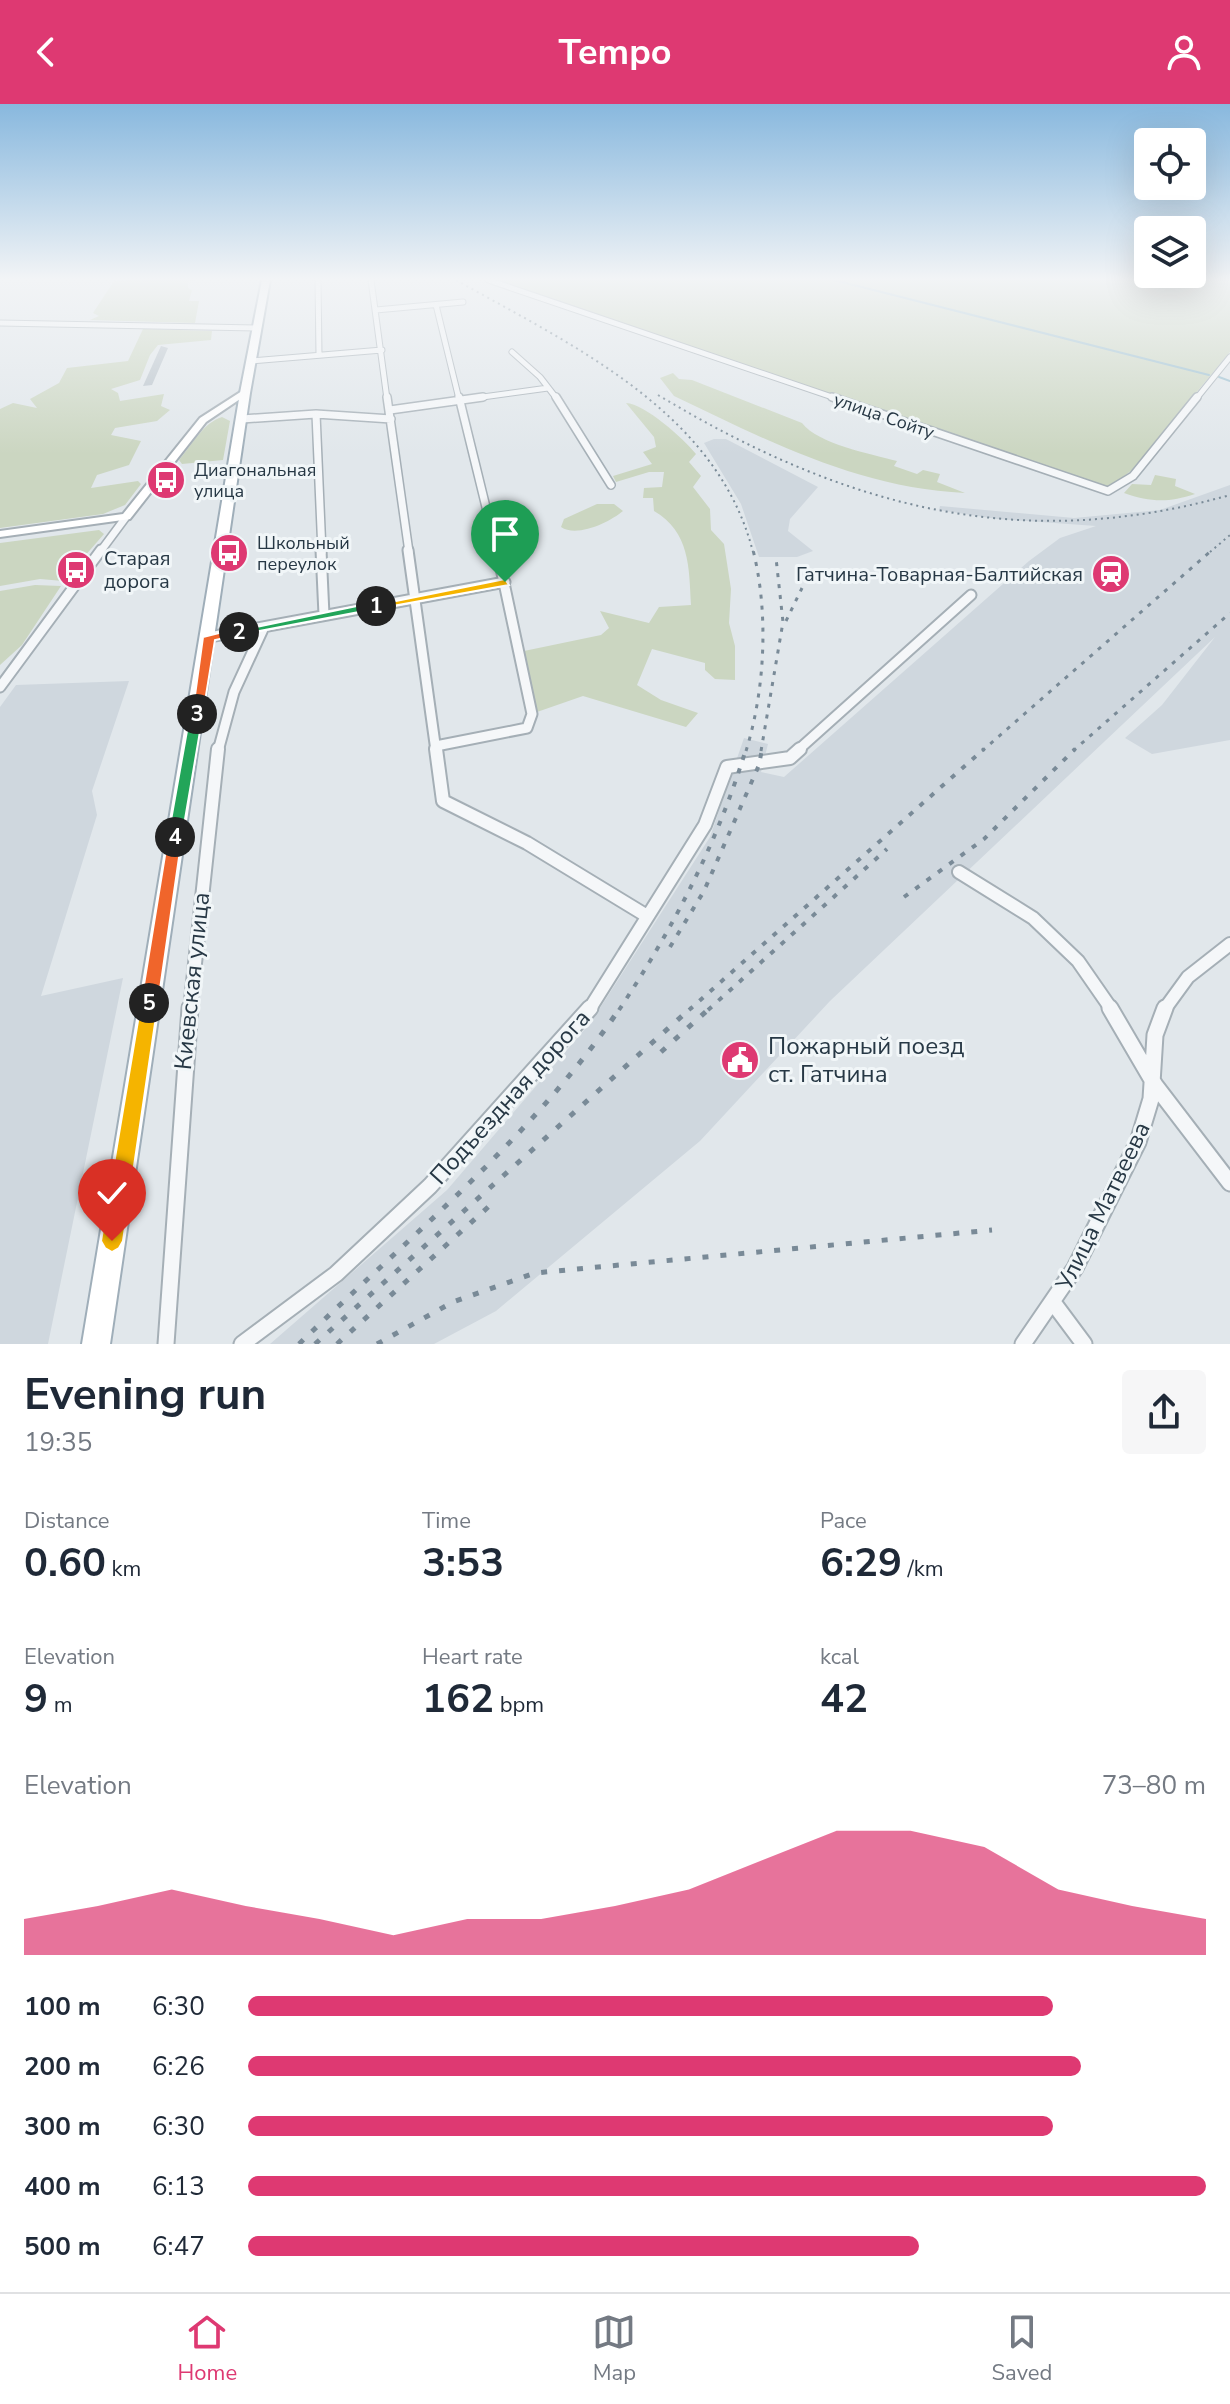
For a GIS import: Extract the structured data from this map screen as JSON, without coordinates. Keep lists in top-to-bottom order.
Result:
{
  "streets": {
    "main road": ["Киевская улица"],
    "street": ["улица Сойту", "Подъездная дорога", "Улица Матвеева"]
  },
  "places": {
    "bus stop": ["Диагональная улица", "Школьный переулок", "Старая дорога"],
    "station": ["Гатчина-Товарная-Балтийская"],
    "public building": ["Пожарный поезд ст. Гатчина"]
  },
  "page": {
    "header": "Tempo",
    "pins": [
      "1",
      "2",
      "3",
      "4",
      "5"
    ],
    "heading": ["Evening run", "19:35"],
    "stats": [
      ["Distance", "0.60 km"],
      ["Time", "3:53"],
      ["Pace", "6:29 /km"],
      ["Elevation", "9 m"],
      ["Heart rate", "162 bpm"],
      ["kcal", "42"]
    ],
    "chart": ["Elevation", "73–80 m"],
    "list": [
      {
        "name": "100 m",
        "note": "6:30"
      },
      {
        "name": "200 m",
        "note": "6:26"
      },
      {
        "name": "300 m",
        "note": "6:30"
      },
      {
        "name": "400 m",
        "note": "6:13"
      },
      {
        "name": "500 m",
        "note": "6:47"
      }
    ],
    "tabs": ["Home", "Map", "Saved"]
  }
}
